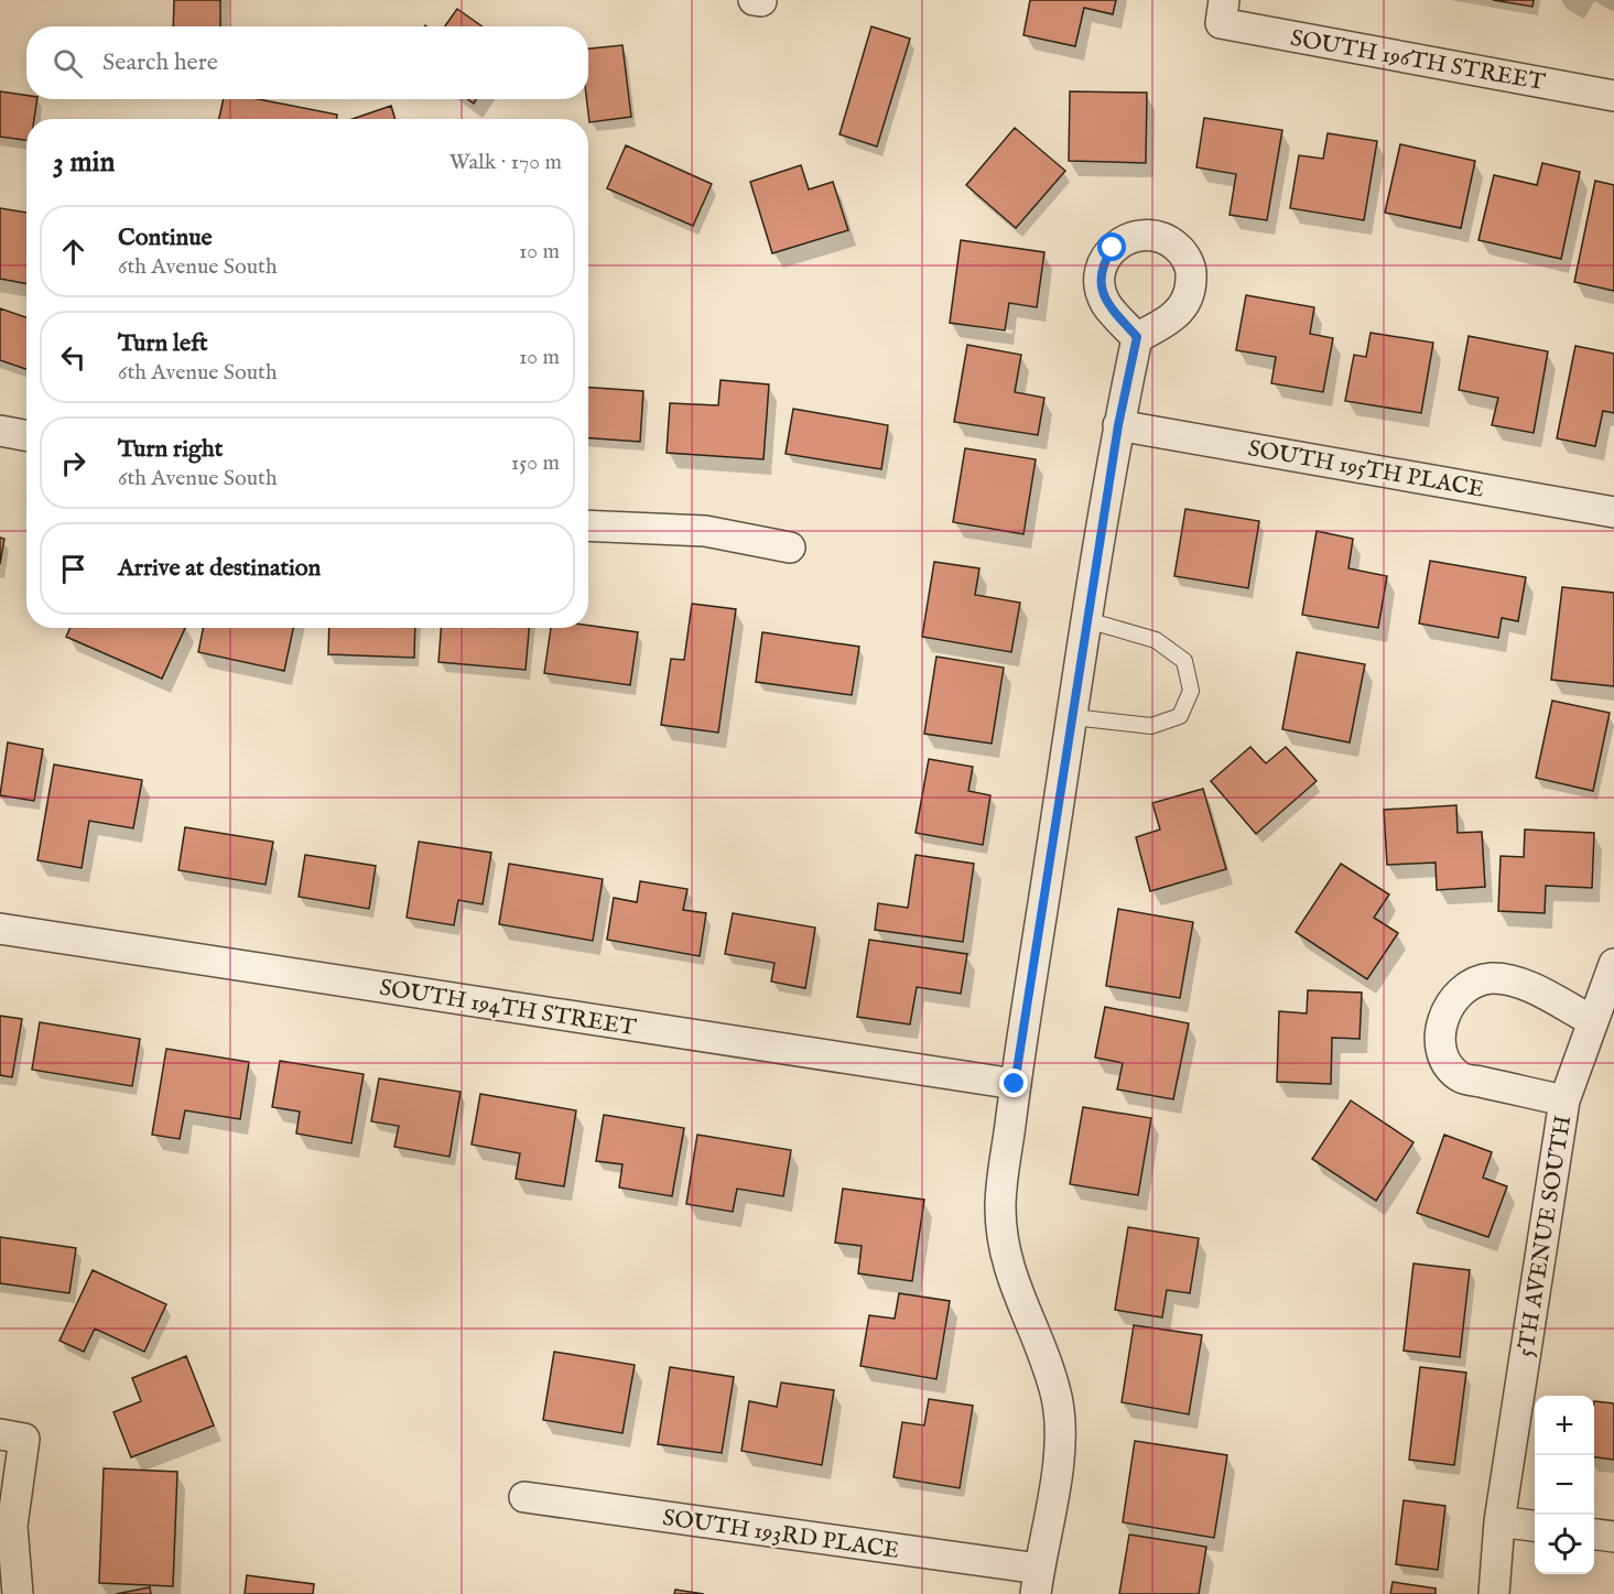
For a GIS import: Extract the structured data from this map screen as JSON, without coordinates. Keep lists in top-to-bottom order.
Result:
{
  "streets": {
    "street": [
      "SOUTH 196TH STREET",
      "SOUTH 195TH PLACE",
      "SOUTH 194TH STREET",
      "5TH AVENUE SOUTH",
      "SOUTH 193RD PLACE"
    ]
  },
  "page": {
    "search": "Search here",
    "heading": ["3 min", "Walk · 170 m"],
    "list": [
      ["Continue", "6th Avenue South", "10 m"],
      ["Turn left", "6th Avenue South", "10 m"],
      ["Turn right", "6th Avenue South", "150 m"],
      "Arrive at destination"
    ],
    "map_buttons": ["+", "−"]
  }
}
